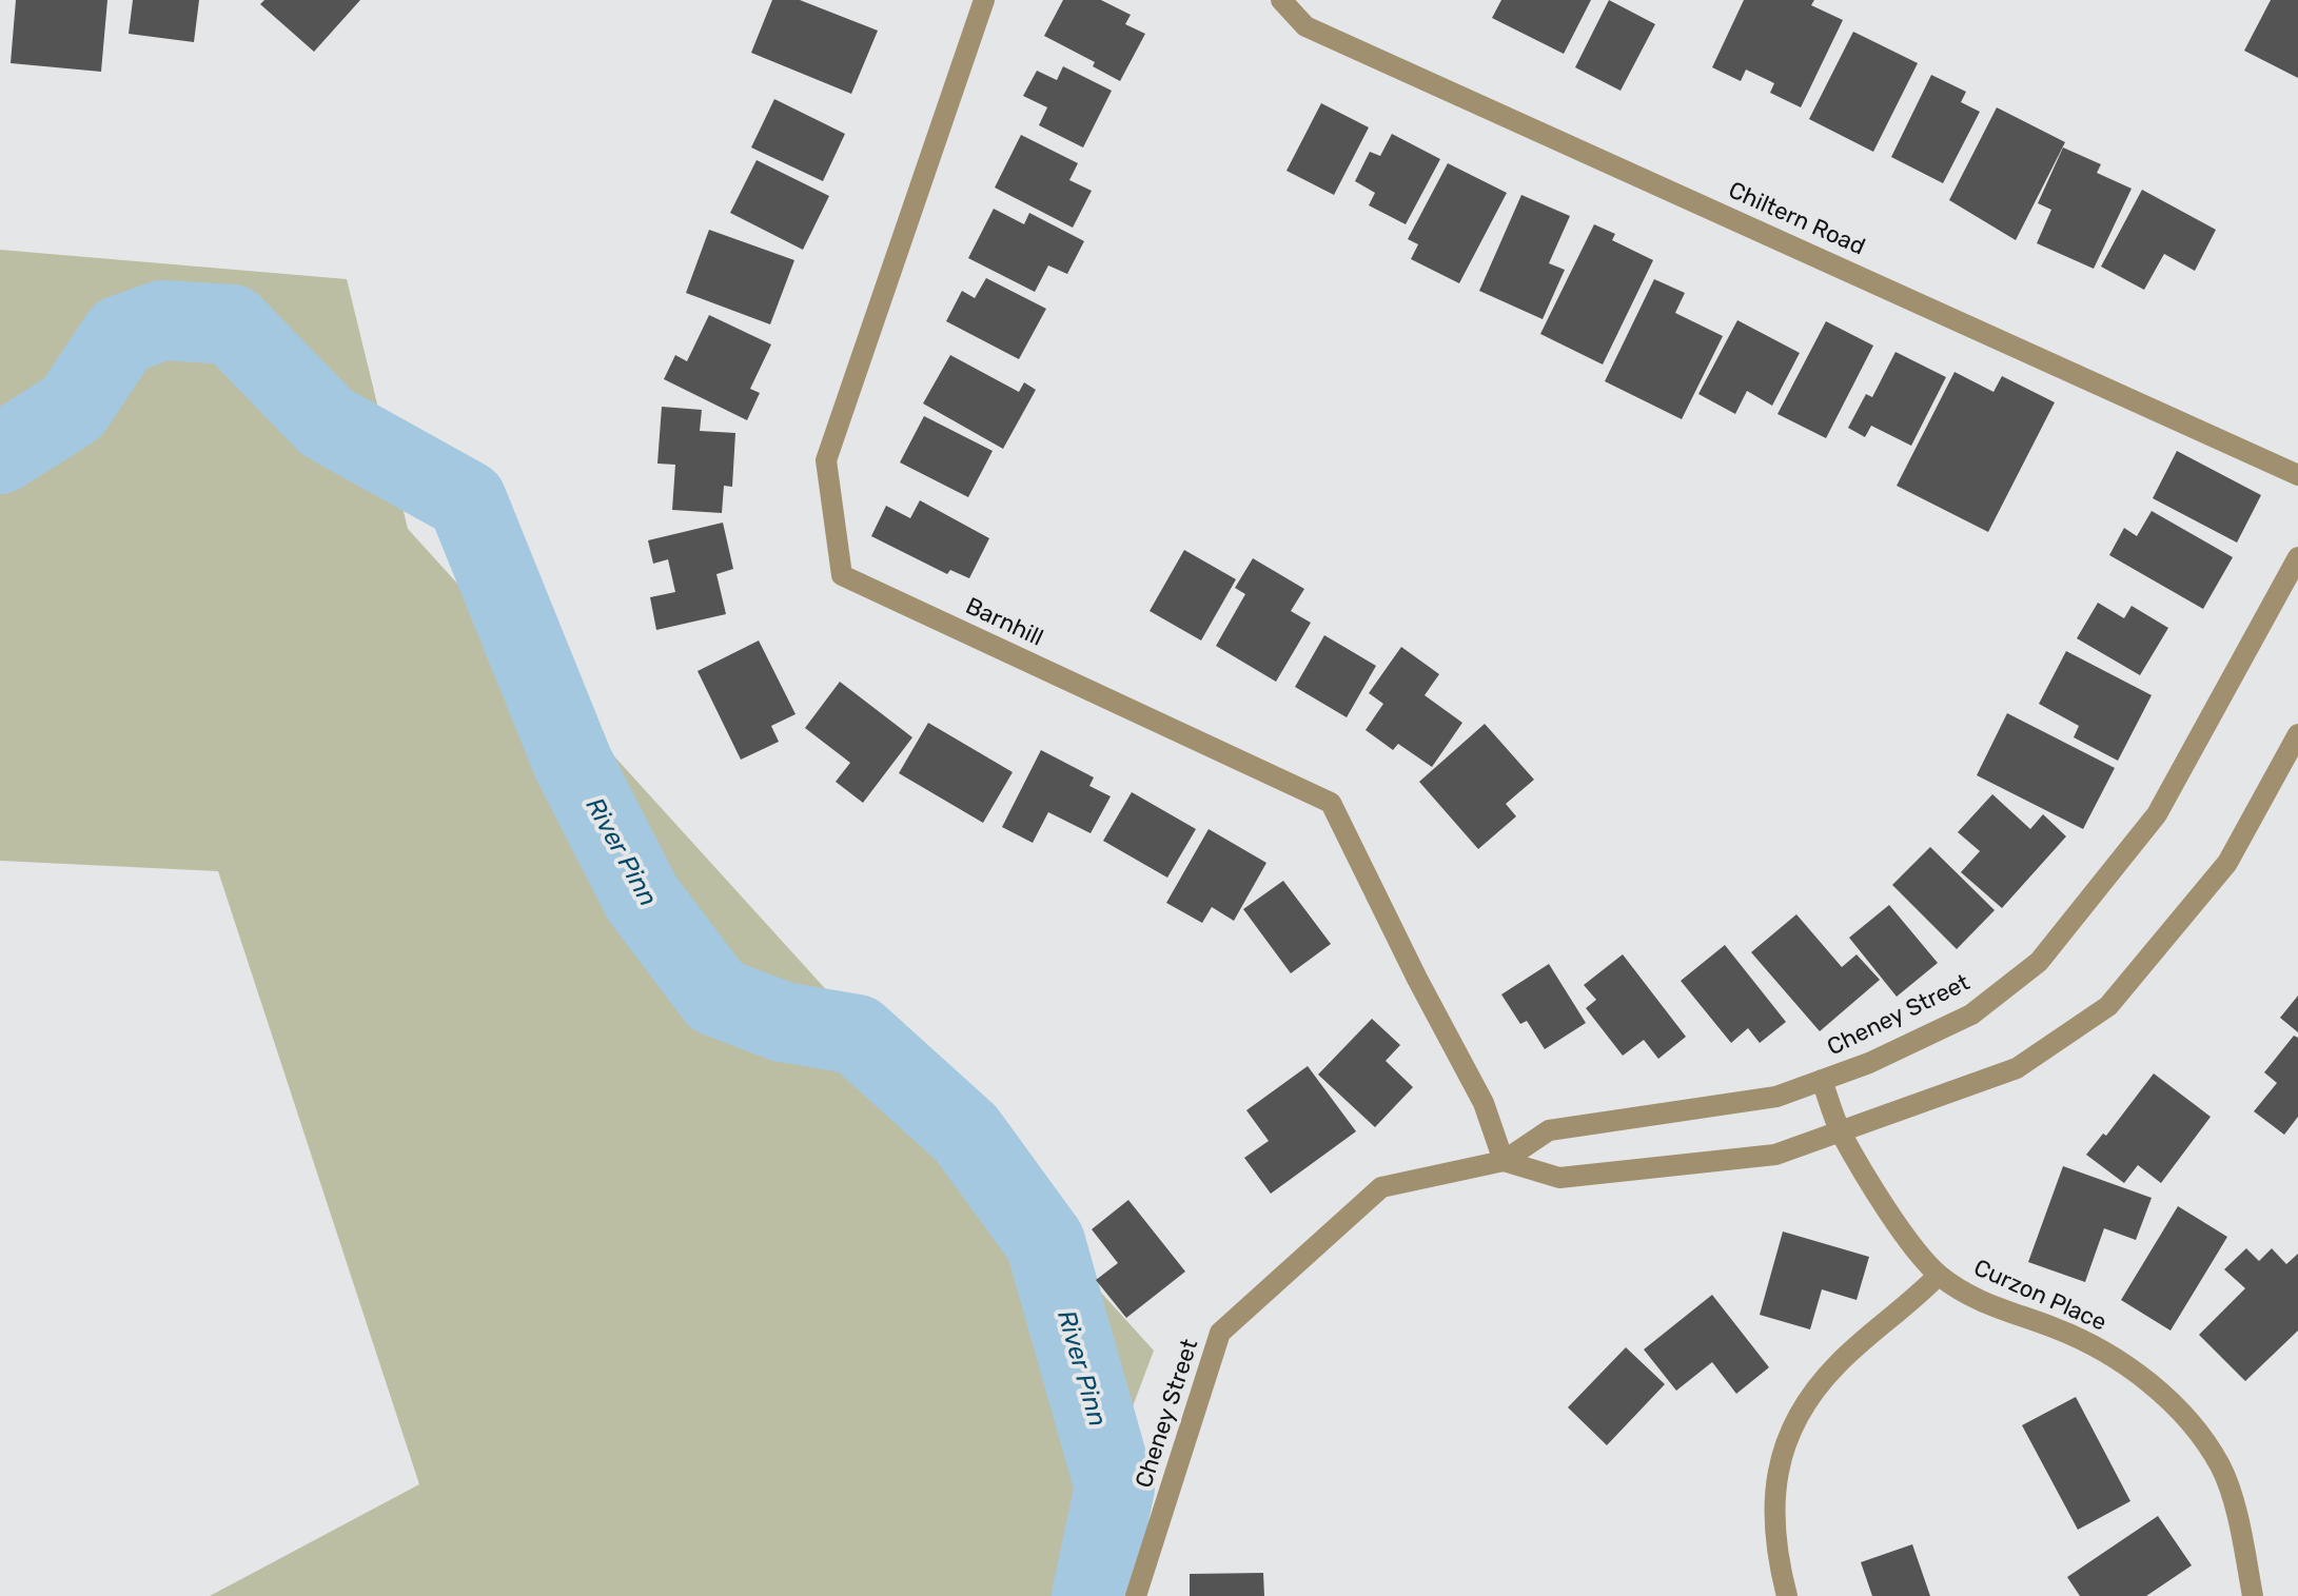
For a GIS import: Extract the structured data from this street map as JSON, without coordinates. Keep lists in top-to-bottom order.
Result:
{
  "streets": {
    "street": [
      "Chiltern Road",
      "Barnhill",
      "Cheney Street",
      "Curzon Place"
    ]
  },
  "crossings": [
    ["Barnhill", "Cheney Street"],
    ["Cheney Street", "Curzon Place"]
  ],
  "water": ["River Pinn"]
}
